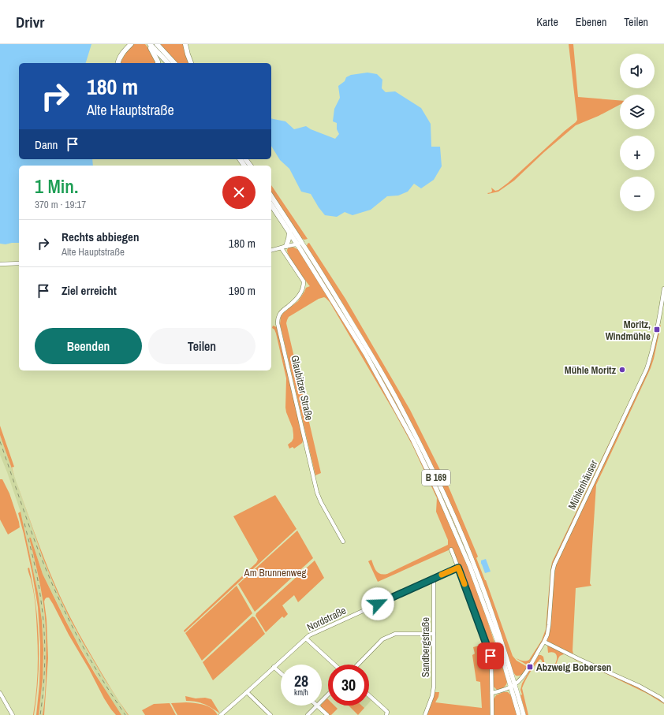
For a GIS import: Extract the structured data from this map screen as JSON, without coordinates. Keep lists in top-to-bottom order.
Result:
{
  "streets": {
    "highway": ["B 169"],
    "street": [
      "Glaubitzer Straße",
      "Mühlenhäuser",
      "Nordstraße",
      "Sandbergstraße"
    ]
  },
  "crossings": [
    ["B 169", "Mühlenhäuser"],
    ["Nordstraße", "Sandbergstraße"]
  ],
  "parks": ["Am Brunnenweg"],
  "places": {
    "transit": ["Moritz, Windmühle", "Abzweig Bobersen"],
    "other": ["Mühle Moritz"]
  },
  "page": {
    "header": "Drivr",
    "nav": ["Karte", "Ebenen", "Teilen"],
    "map_buttons": ["+", "−"],
    "turn": ["180 m", "Alte Hauptstraße"],
    "then": "Dann",
    "heading": ["1 Min.", "370 m · 19:17"],
    "list": [
      {
        "name": "Rechts abbiegen",
        "note": "Alte Hauptstraße",
        "value": "180 m"
      },
      {
        "name": "Ziel erreicht",
        "value": "190 m"
      }
    ],
    "buttons": ["Beenden", "Teilen"],
    "speed": "28 km/h",
    "limit": "30"
  }
}
